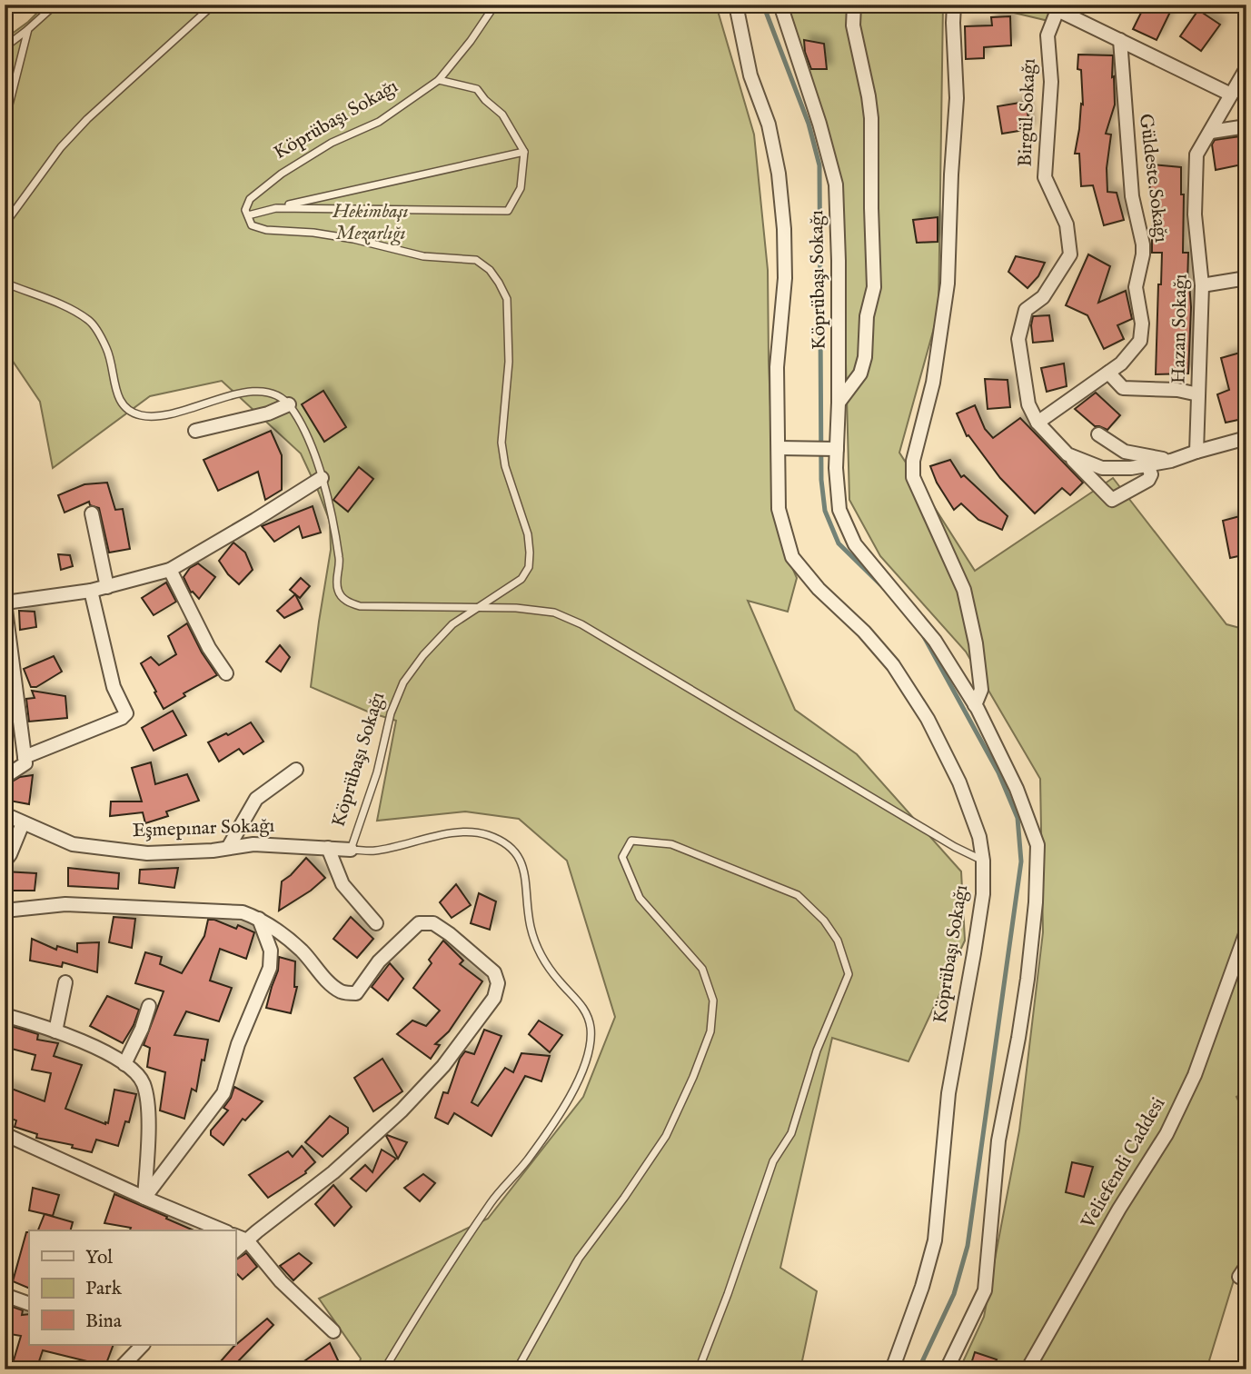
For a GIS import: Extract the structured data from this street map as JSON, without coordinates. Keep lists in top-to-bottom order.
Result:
{
  "streets": {
    "street": [
      "Birgül Sokağı",
      "Köprübaşı Sokağı",
      "Güldeste Sokağı",
      "Hazan Sokağı",
      "Eşmepınar Sokağı",
      "Veliefendi Caddesi"
    ]
  },
  "crossings": [
    ["Birgül Sokağı", "Güldeste Sokağı"],
    ["Birgül Sokağı", "Hazan Sokağı"],
    ["Köprübaşı Sokağı", "Eşmepınar Sokağı"]
  ],
  "parks": ["Hekimbaşı Mezarlığı"],
  "legend": ["Yol", "Park", "Bina"]
}
